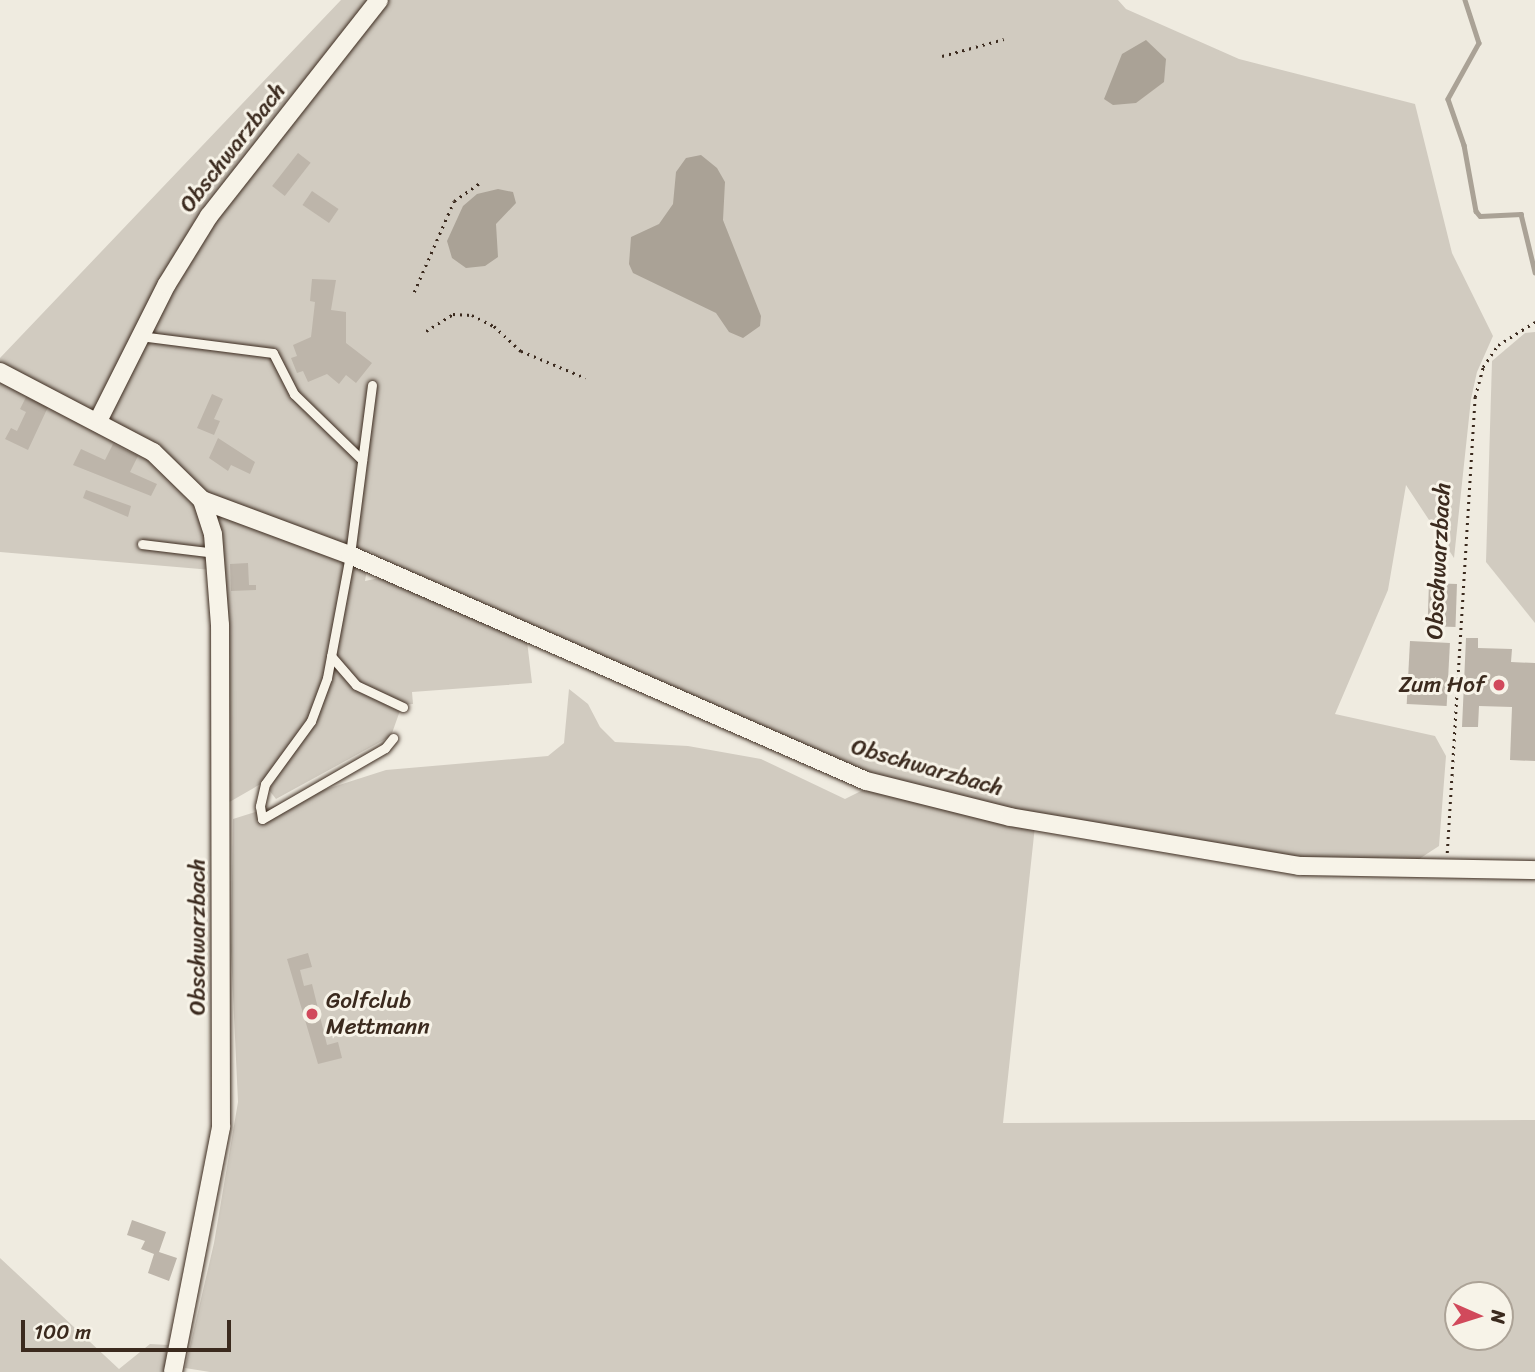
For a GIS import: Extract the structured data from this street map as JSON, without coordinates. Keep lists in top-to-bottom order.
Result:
{
  "streets": {
    "street": ["Obschwarzbach"]
  },
  "places": ["Zum Hof", "Golfclub Mettmann"],
  "scale_bar": "100 m",
  "north": "right"
}
